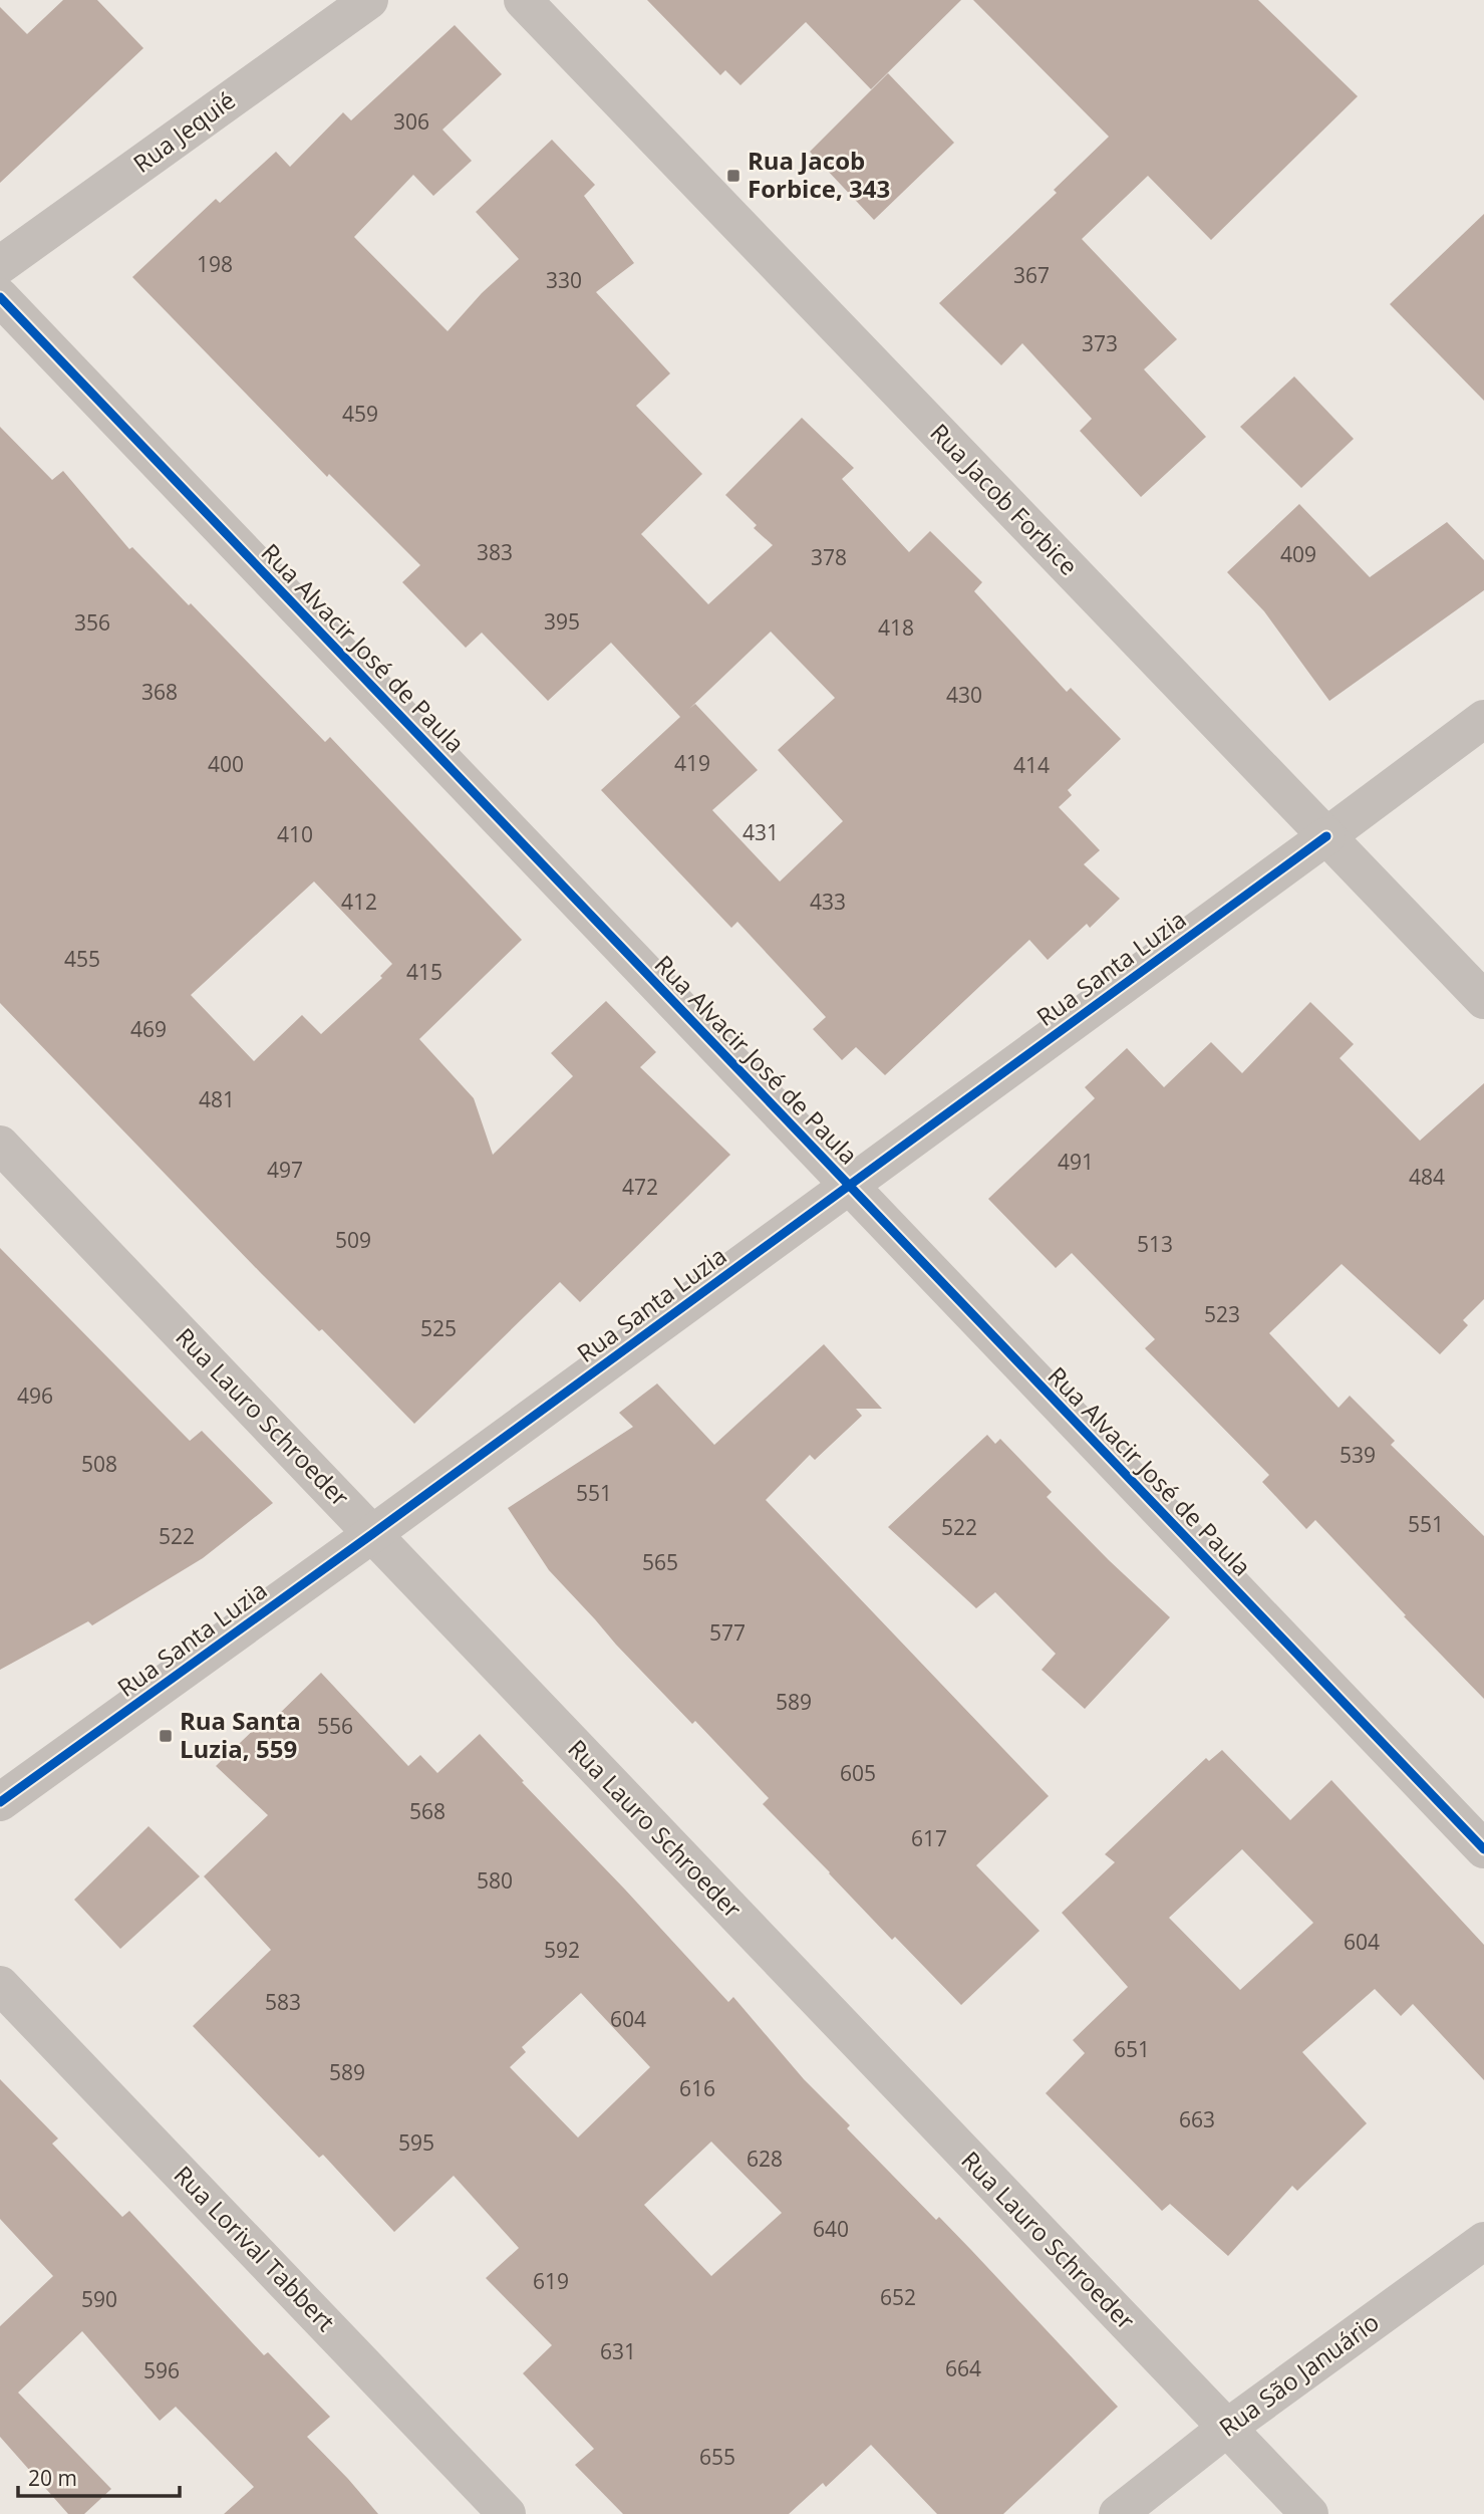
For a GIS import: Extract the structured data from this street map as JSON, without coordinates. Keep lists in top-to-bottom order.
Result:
{
  "streets": {
    "street": [
      "Rua Jequié",
      "Rua Jacob Forbice",
      "Rua Alvacir José de Paula",
      "Rua Santa Luzia",
      "Rua Lauro Schroeder",
      "Rua Lorival Tabbert",
      "Rua São Januário"
    ]
  },
  "crossings": [
    ["Rua Jacob Forbice", "Rua Santa Luzia"],
    ["Rua Alvacir José de Paula", "Rua Santa Luzia"],
    ["Rua Santa Luzia", "Rua Lauro Schroeder"],
    ["Rua Lauro Schroeder", "Rua São Januário"]
  ],
  "places": {
    "transit": ["Rua Jacob Forbice, 343", "Rua Santa Luzia, 559"]
  },
  "house_numbers": [
    "306",
    "198",
    "367",
    "330",
    "373",
    "459",
    "383",
    "409",
    "378",
    "395",
    "356",
    "418",
    "368",
    "430",
    "419",
    "400",
    "414",
    "431",
    "410",
    "412",
    "433",
    "455",
    "415",
    "469",
    "481",
    "491",
    "497",
    "484",
    "472",
    "509",
    "513",
    "523",
    "525",
    "496",
    "539",
    "508",
    "551",
    "551",
    "522",
    "522",
    "565",
    "577",
    "589",
    "556",
    "605",
    "568",
    "617",
    "580",
    "604",
    "592",
    "583",
    "604",
    "651",
    "589",
    "616",
    "663",
    "595",
    "628",
    "640",
    "619",
    "652",
    "590",
    "631",
    "664",
    "596",
    "655"
  ],
  "scale_bar": "20 m"
}
